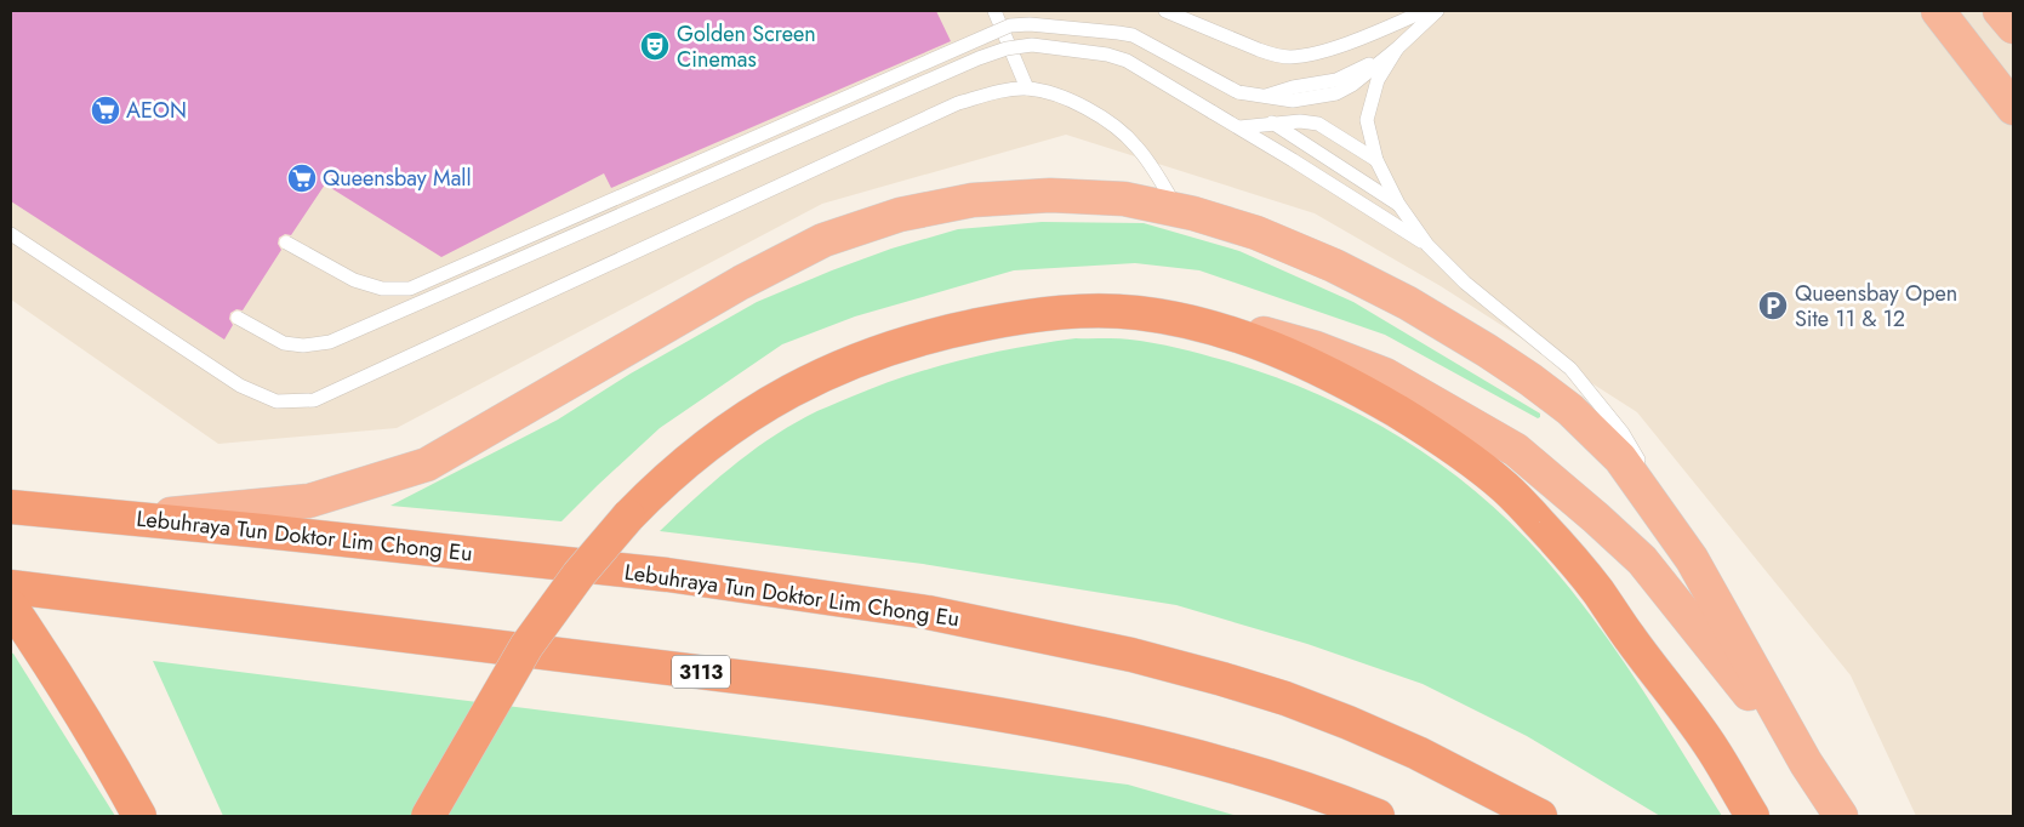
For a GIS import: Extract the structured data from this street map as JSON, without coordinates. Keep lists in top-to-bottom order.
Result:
{
  "streets": {
    "highway": ["Lebuhraya Tun Doktor Lim Chong Eu", "3113"]
  },
  "places": {
    "theatre": ["Golden Screen Cinemas"],
    "supermarket": ["AEON", "Queensbay Mall"],
    "parking": ["Queensbay Open Site 11 & 12"]
  }
}
